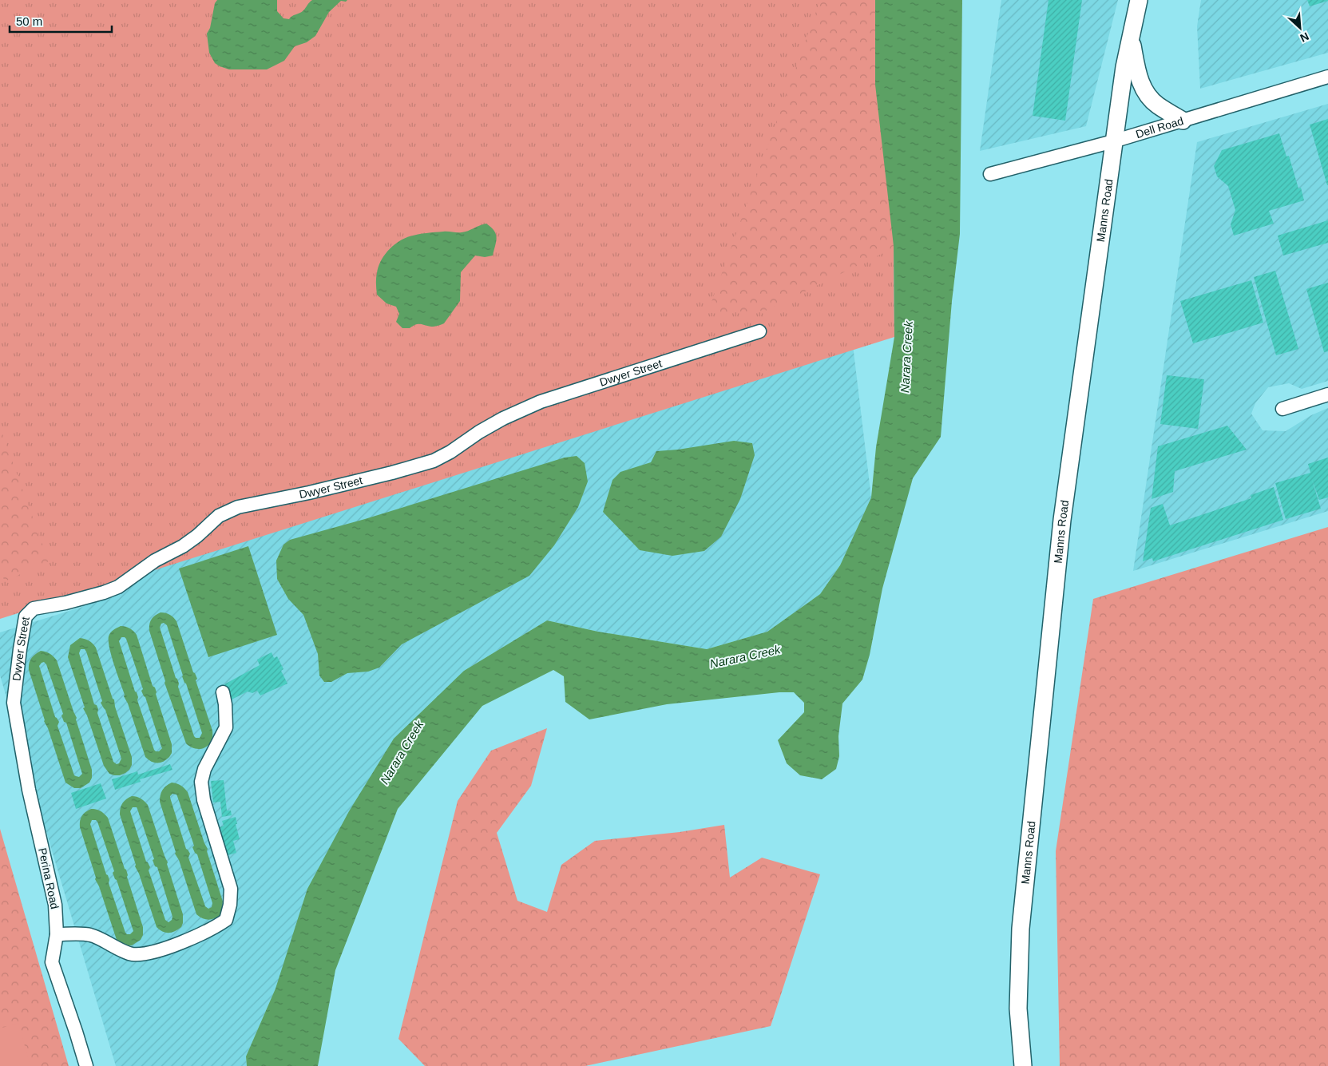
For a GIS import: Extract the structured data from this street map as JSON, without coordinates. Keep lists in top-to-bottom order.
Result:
{
  "streets": {
    "main road": ["Manns Road"],
    "street": ["Dell Road", "Dwyer Street", "Perina Road"]
  },
  "crossings": [
    ["Dell Road", "Manns Road"],
    ["Dwyer Street", "Perina Road"]
  ],
  "water": ["Narara Creek"],
  "scale_bar": "50 m",
  "north": "bottom right"
}
